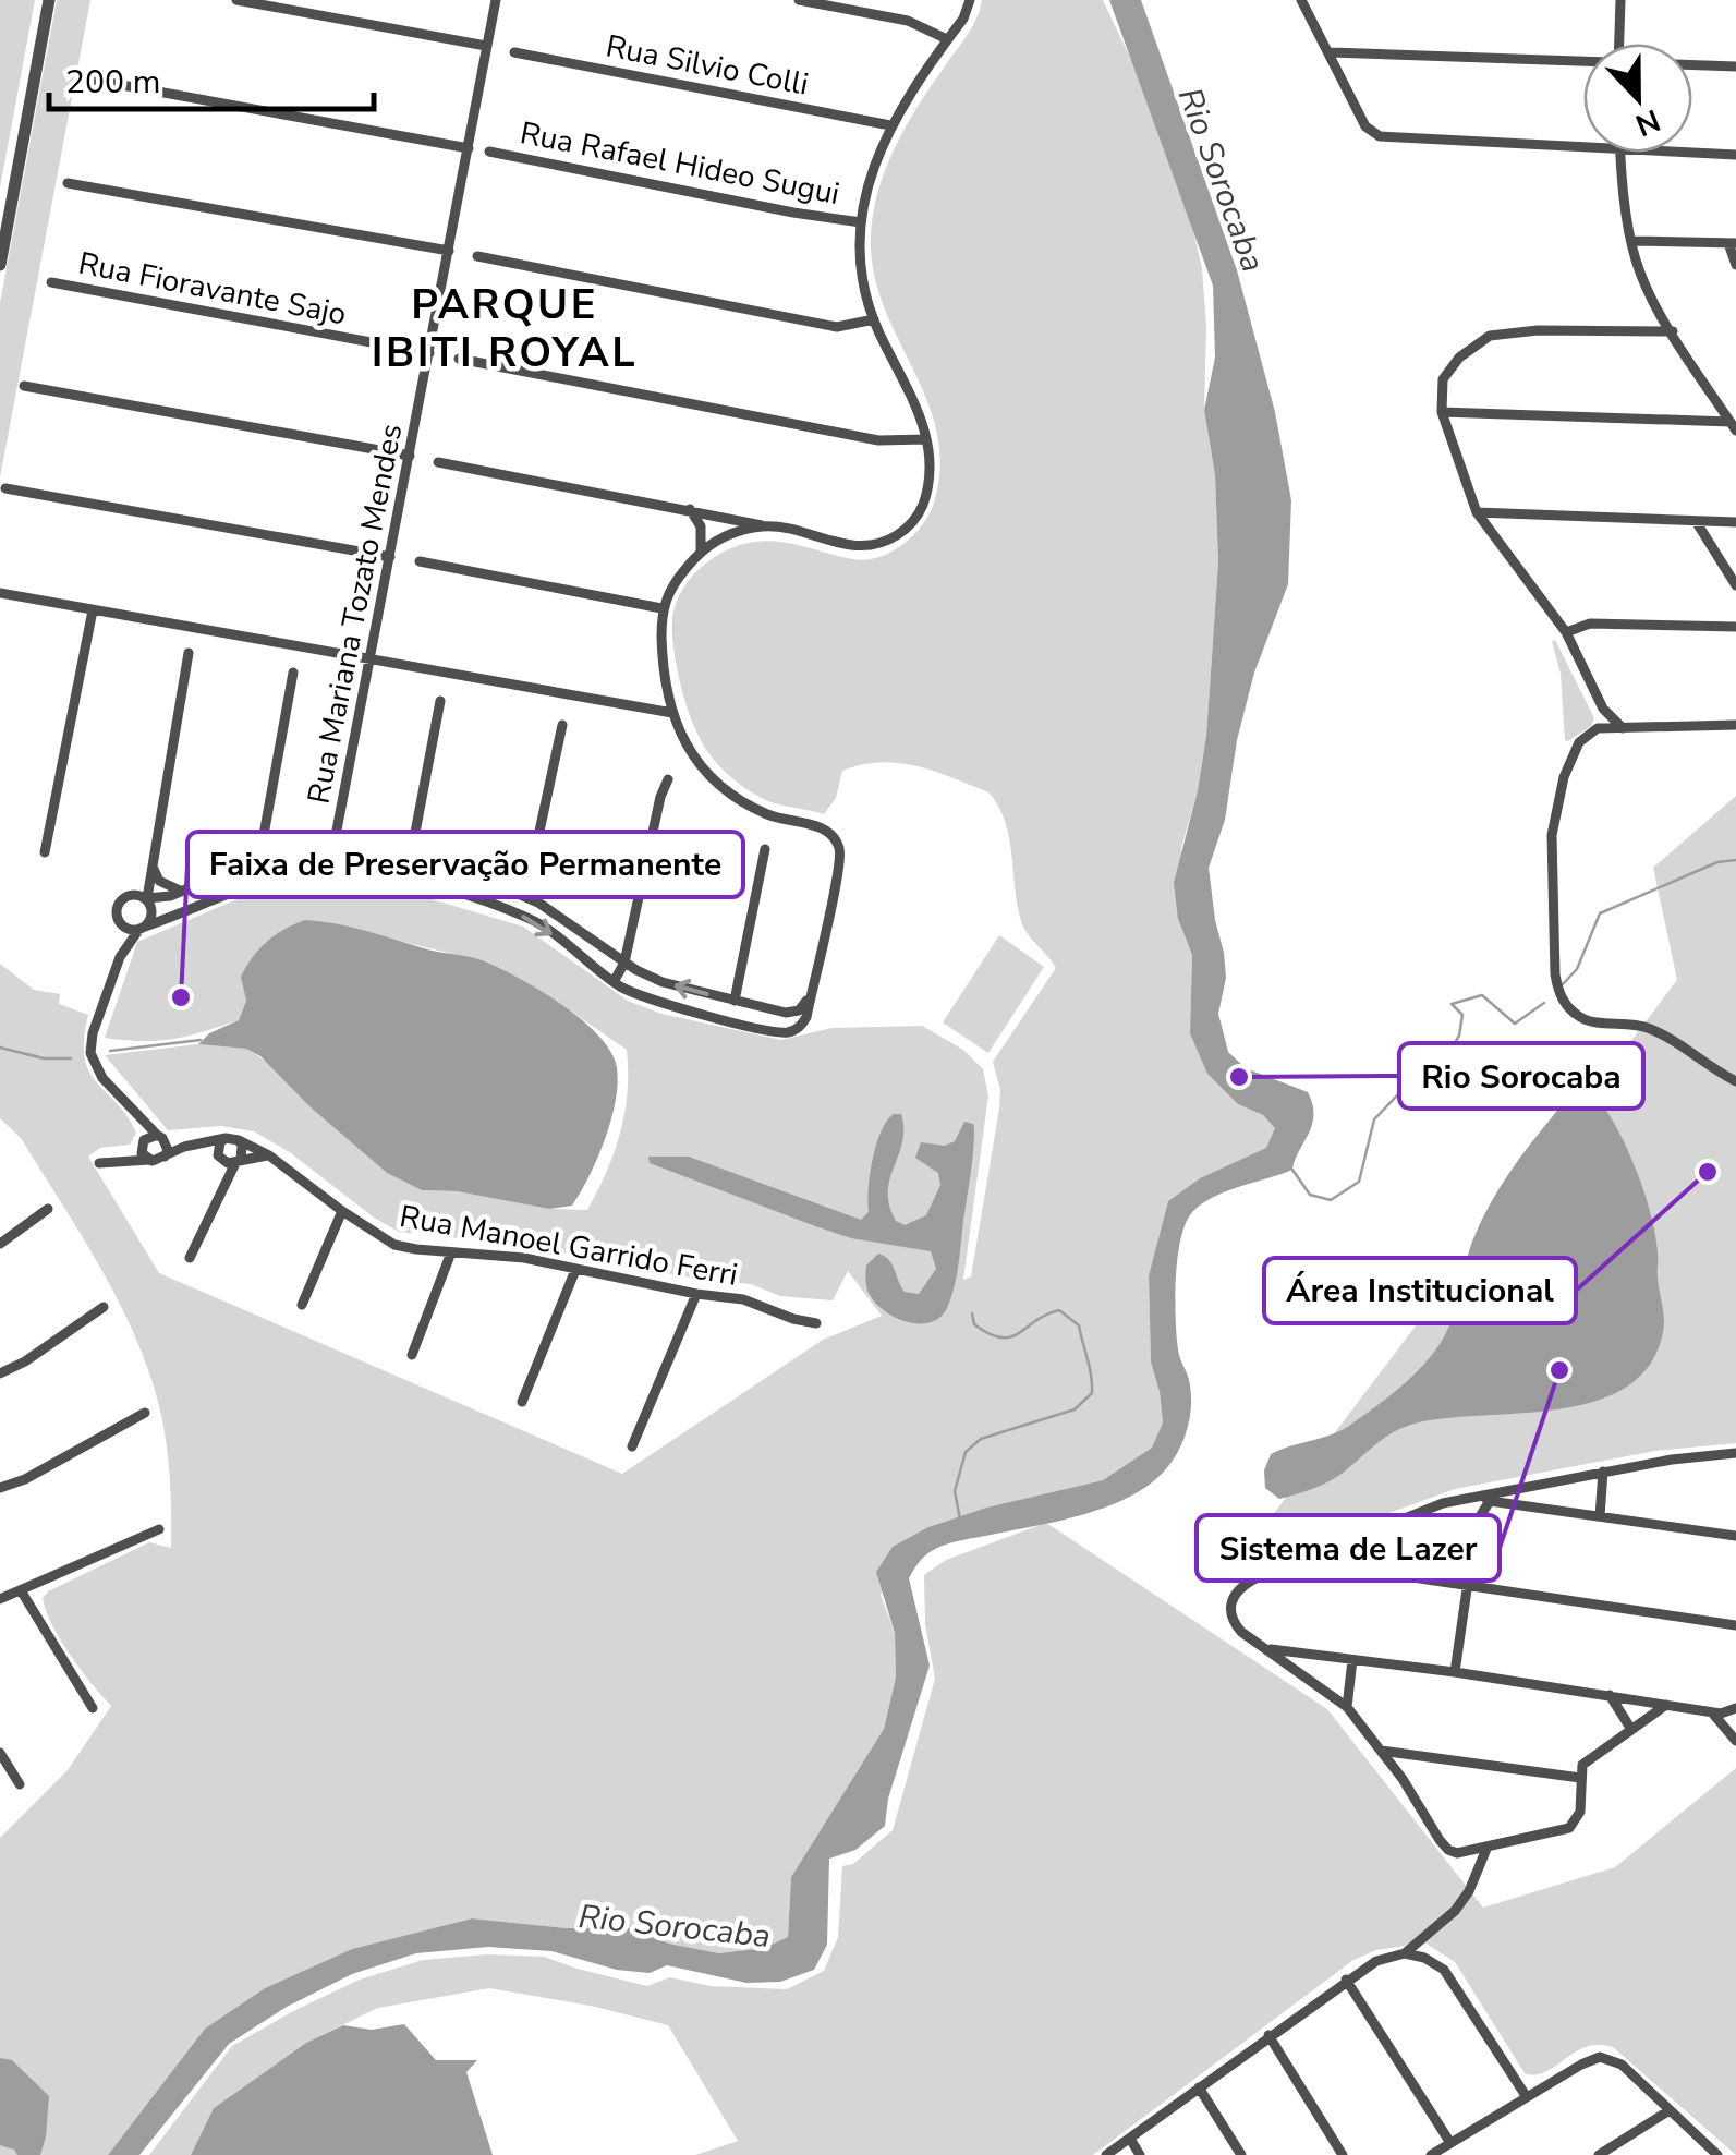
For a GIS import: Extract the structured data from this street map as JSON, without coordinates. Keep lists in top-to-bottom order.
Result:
{
  "streets": {
    "street": [
      "Rua Silvio Colli",
      "Rua Rafael Hideo Sugui",
      "Rua Fioravante Sajo",
      "Rua Mariana Tozato Mendes",
      "Rua Manoel Garrido Ferri"
    ]
  },
  "crossings": [
    ["Rua Fioravante Sajo", "Rua Mariana Tozato Mendes"]
  ],
  "districts": ["PARQUE IBITI ROYAL"],
  "water": ["Rio Sorocaba"],
  "places": [
    "Faixa de Preservação Permanente",
    "Rio Sorocaba",
    "Área Institucional",
    "Sistema de Lazer"
  ],
  "scale_bar": "200 m",
  "north": "bottom"
}
